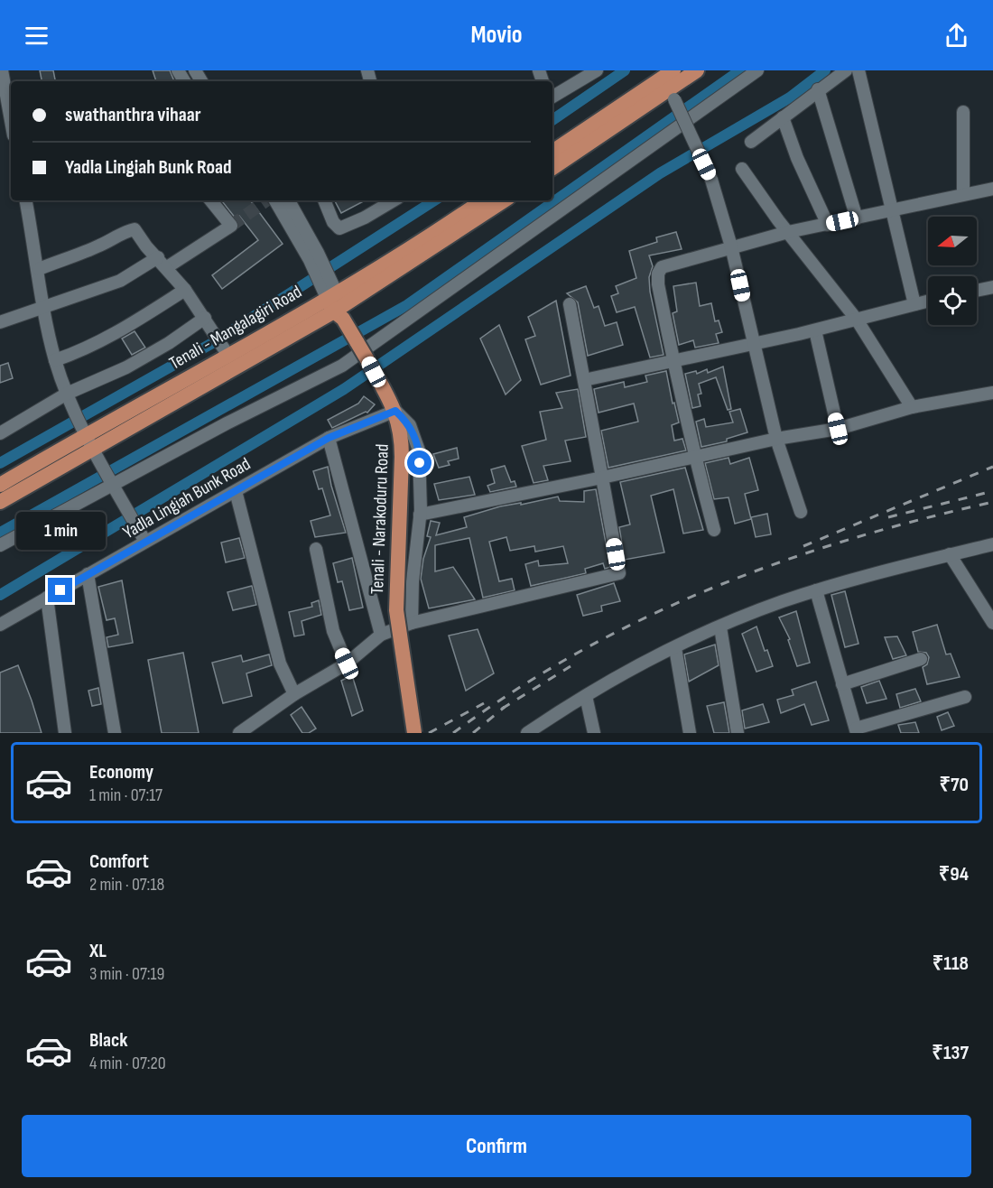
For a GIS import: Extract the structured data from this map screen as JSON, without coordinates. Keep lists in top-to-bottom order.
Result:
{
  "streets": {
    "main road": ["Tenali - Mangalagiri Road", "Tenali - Narakoduru Road"],
    "street": ["Yadla Lingiah Bunk Road"]
  },
  "crossings": [
    ["Tenali - Mangalagiri Road", "Tenali - Narakoduru Road"],
    ["Yadla Lingiah Bunk Road", "Tenali - Narakoduru Road"]
  ],
  "north": "left",
  "page": {
    "header": "Movio",
    "banner": ["swathanthra vihaar", "Yadla Lingiah Bunk Road"],
    "bubble": "1 min",
    "list": [
      {
        "name": "Economy",
        "note": "1 min · 07:17",
        "value": "₹70"
      },
      {
        "name": "Comfort",
        "note": "2 min · 07:18",
        "value": "₹94"
      },
      {
        "name": "XL",
        "note": "3 min · 07:19",
        "value": "₹118"
      },
      {
        "name": "Black",
        "note": "4 min · 07:20",
        "value": "₹137"
      }
    ],
    "buttons": "Confirm"
  }
}
